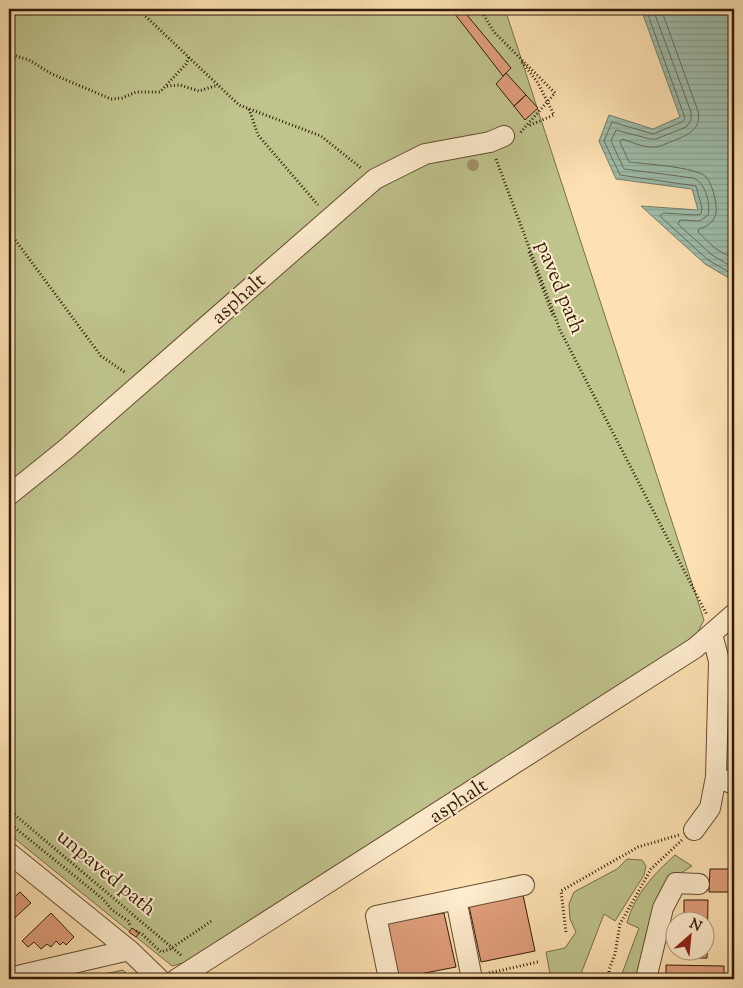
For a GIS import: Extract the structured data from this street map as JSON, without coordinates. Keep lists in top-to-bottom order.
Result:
{
  "streets": {
    "street": ["asphalt"],
    "path": ["paved path", "unpaved path"]
  },
  "crossings": [
    ["paved path", "asphalt"]
  ],
  "north": "top right"
}
